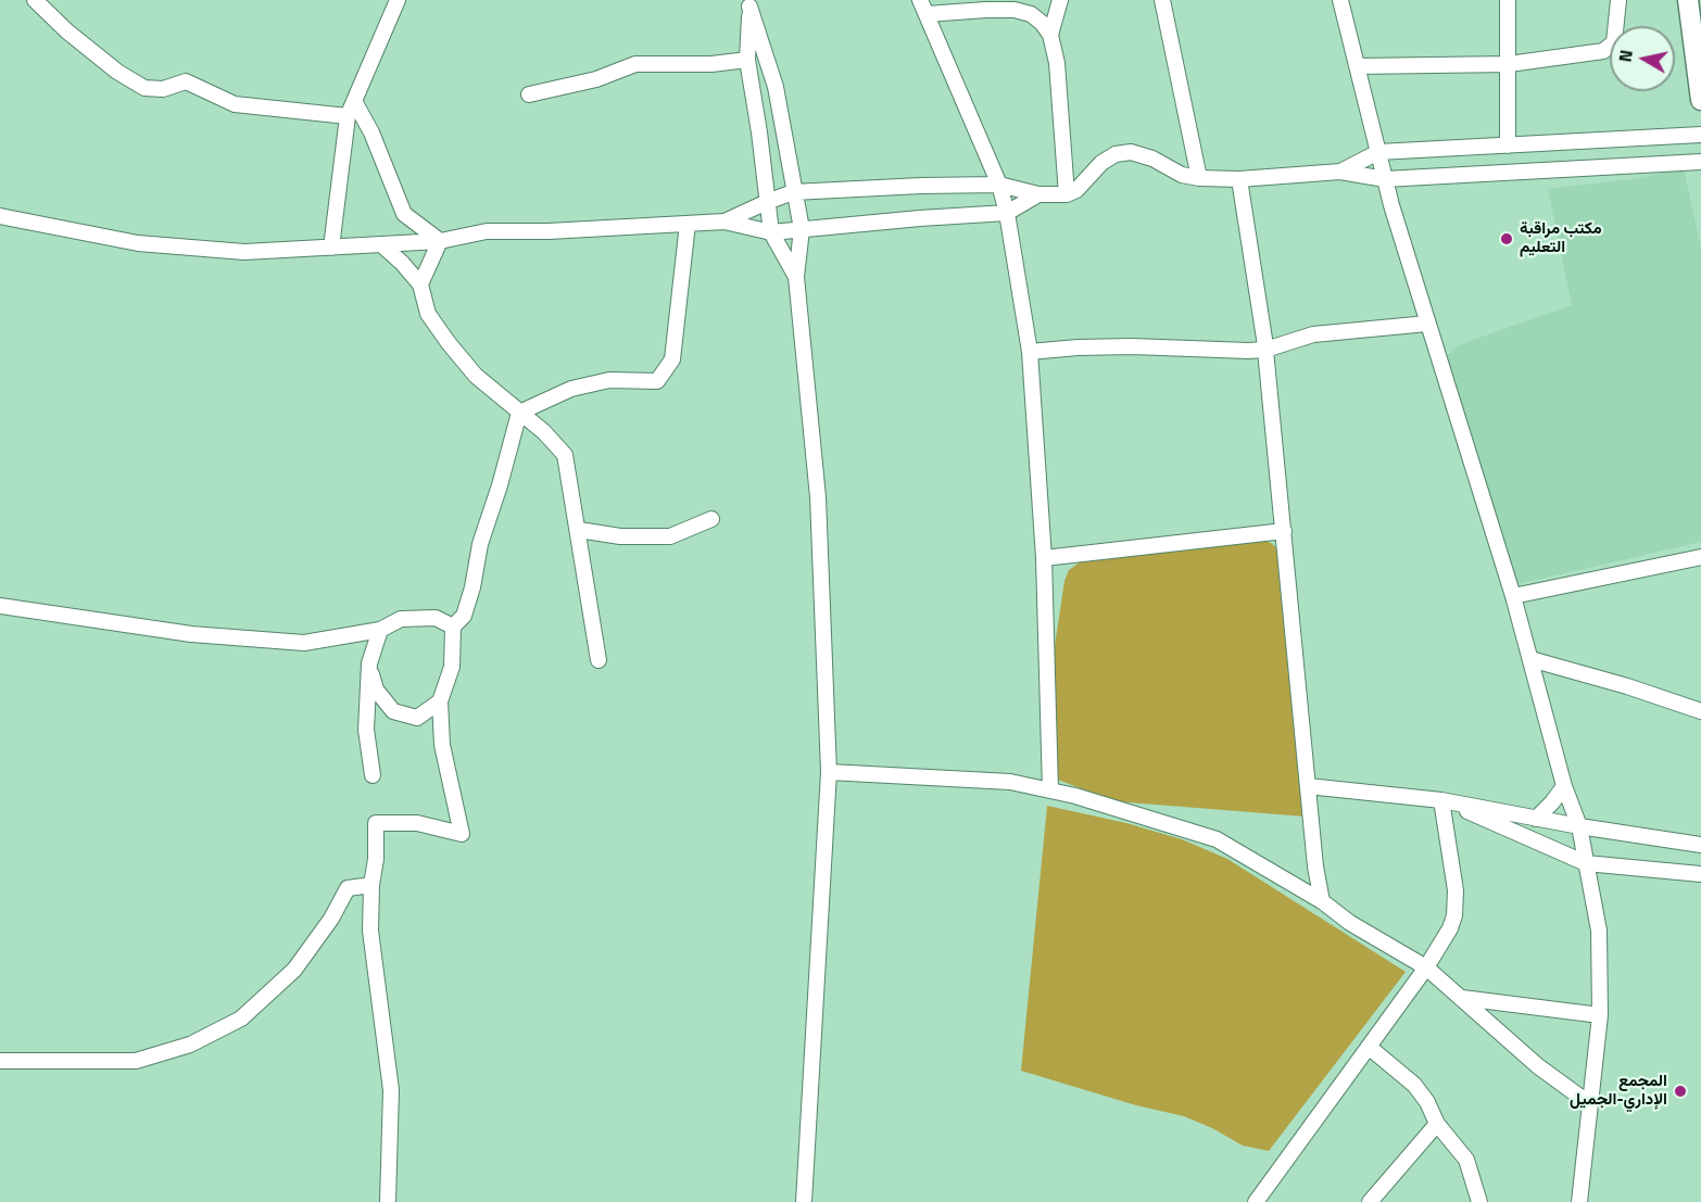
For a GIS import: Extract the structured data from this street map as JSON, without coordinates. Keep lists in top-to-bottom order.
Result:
{
  "places": ["مكتب مراقبة التعليم", "المجمع الإداري-الجميل"],
  "north": "left"
}
